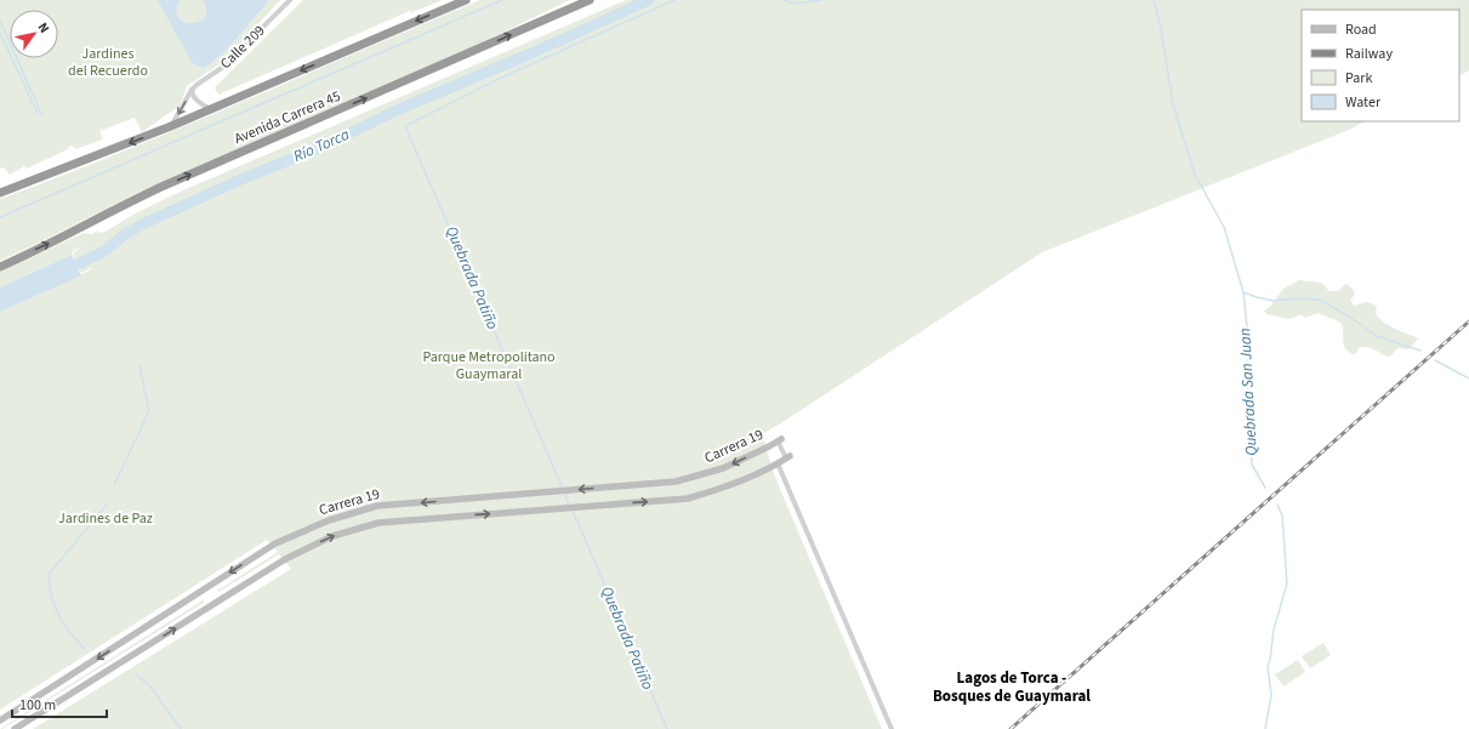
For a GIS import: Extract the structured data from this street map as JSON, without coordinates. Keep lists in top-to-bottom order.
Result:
{
  "streets": {
    "highway": ["Avenida Carrera 45"],
    "main road": ["Carrera 19"],
    "street": ["Calle 209"]
  },
  "districts": ["Lagos de Torca - Bosques de Guaymaral"],
  "water": ["Río Torca", "Quebrada Patiño", "Quebrada San Juan"],
  "parks": ["Jardines del Recuerdo", "Parque Metropolitano Guaymaral", "Jardines de Paz"],
  "legend": [
    "Road",
    "Railway",
    "Park",
    "Water"
  ],
  "scale_bar": "100 m",
  "north": "top right"
}
